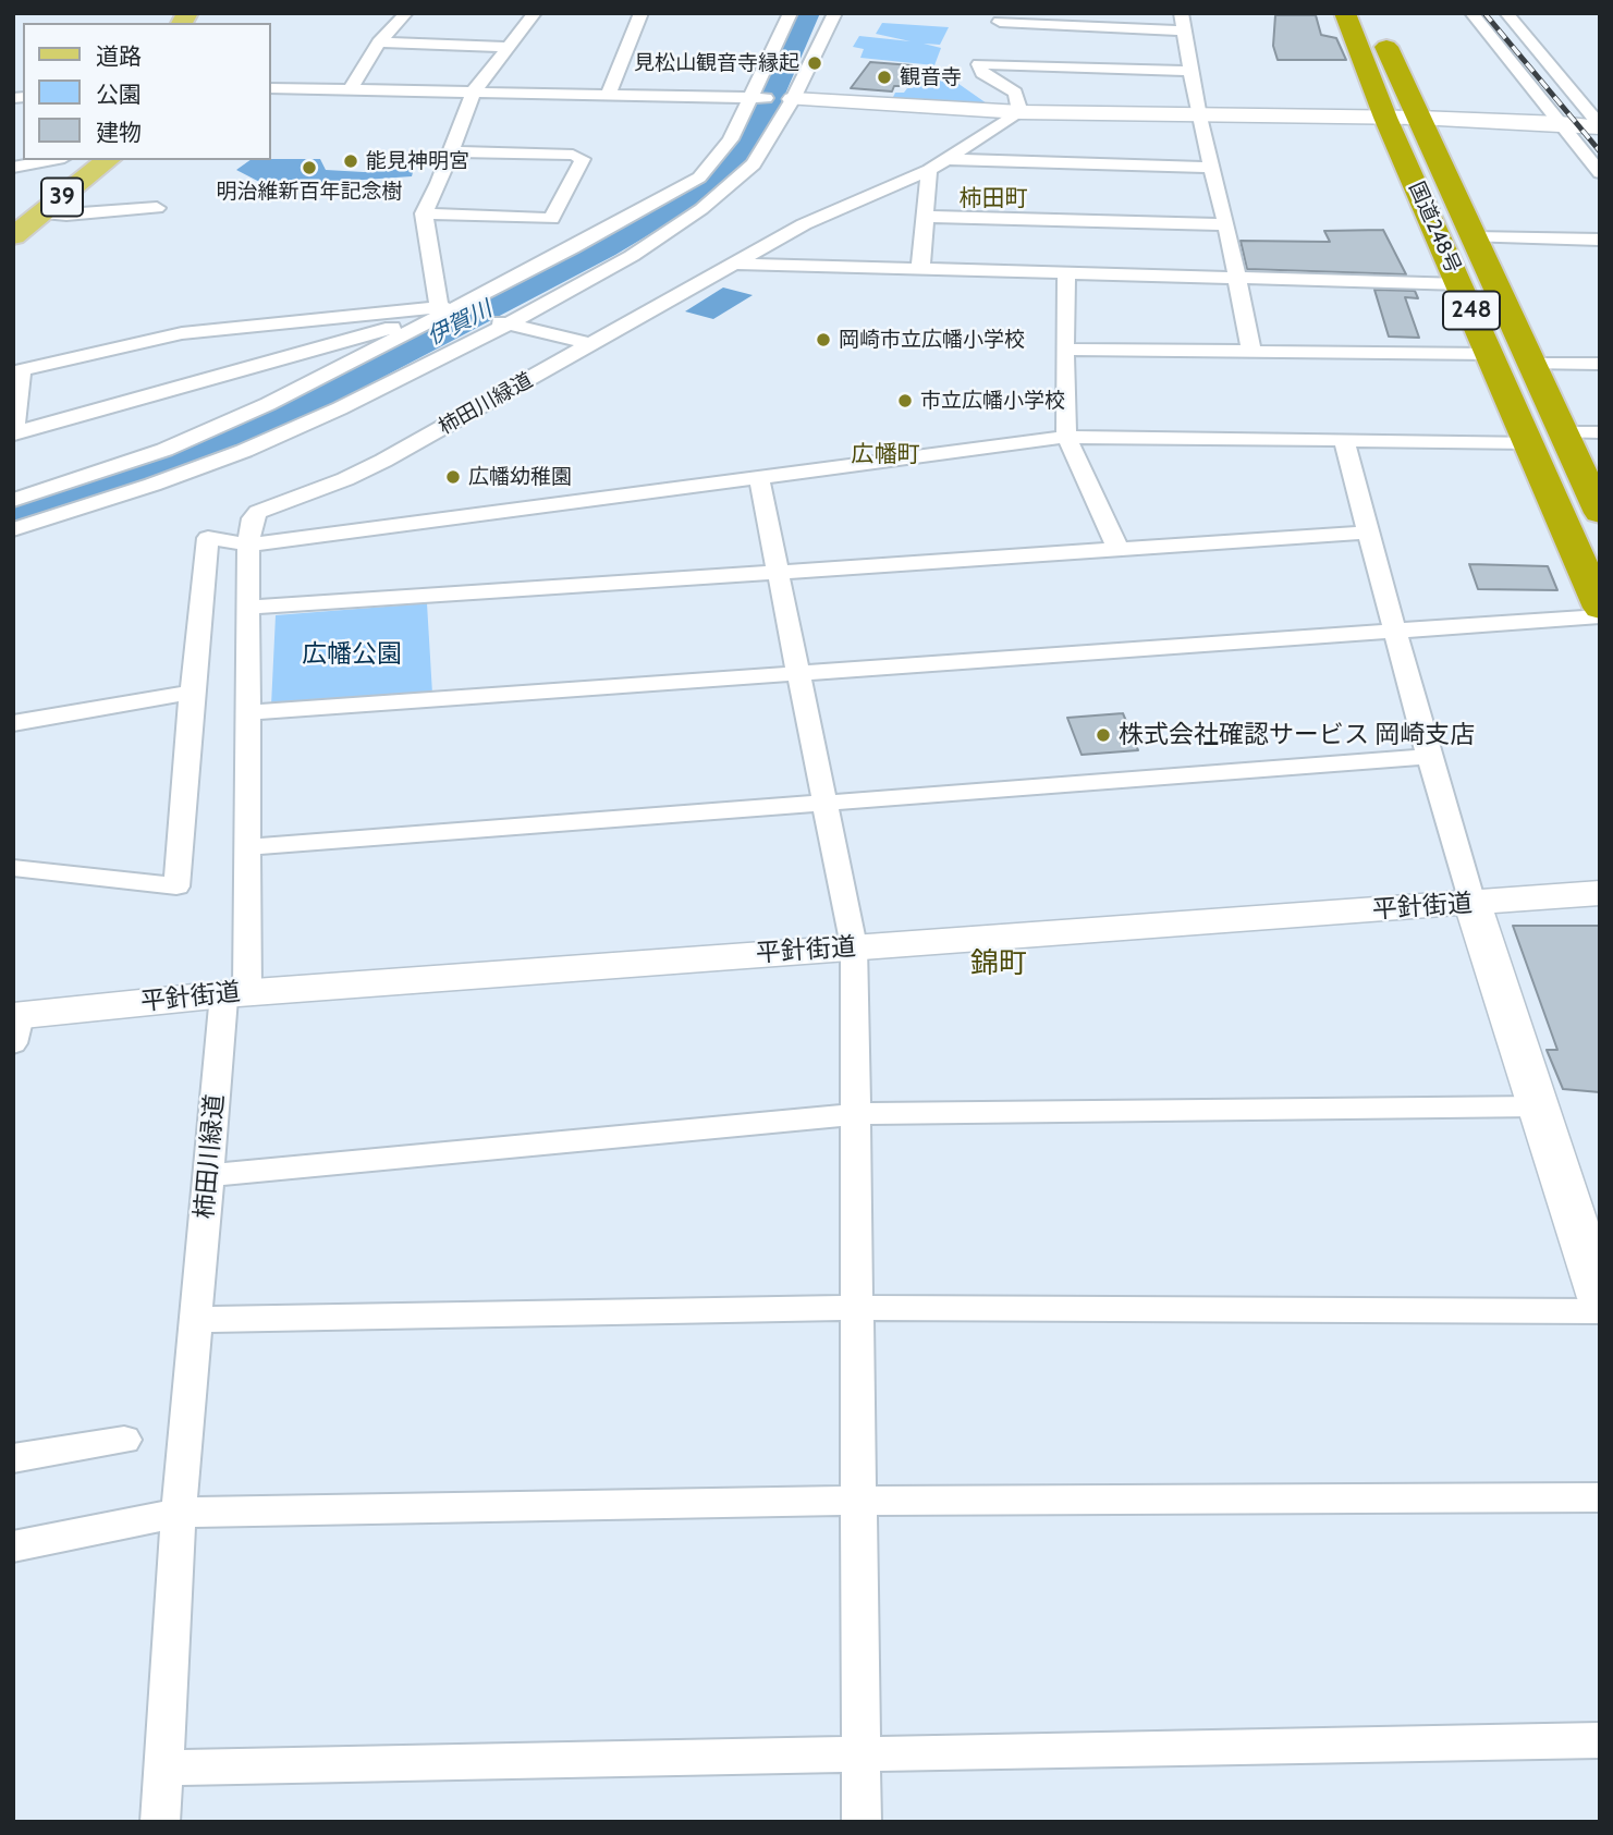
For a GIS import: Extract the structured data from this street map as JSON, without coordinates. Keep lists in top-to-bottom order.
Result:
{
  "streets": {
    "highway": ["国道248号", "248"],
    "main road": ["39"],
    "street": ["柿田川緑道", "平針街道"]
  },
  "crossings": [
    ["柿田川緑道", "平針街道"]
  ],
  "districts": ["柿田町", "広幡町", "錦町"],
  "water": ["伊賀川"],
  "parks": ["広幡公園"],
  "places": [
    "見松山観音寺縁起",
    "観音寺",
    "能見神明宮",
    "明治維新百年記念樹",
    "岡崎市立広幡小学校",
    "市立広幡小学校",
    "広幡幼稚園",
    "株式会社確認サービス 岡崎支店"
  ],
  "legend": ["道路", "公園", "建物"]
}
